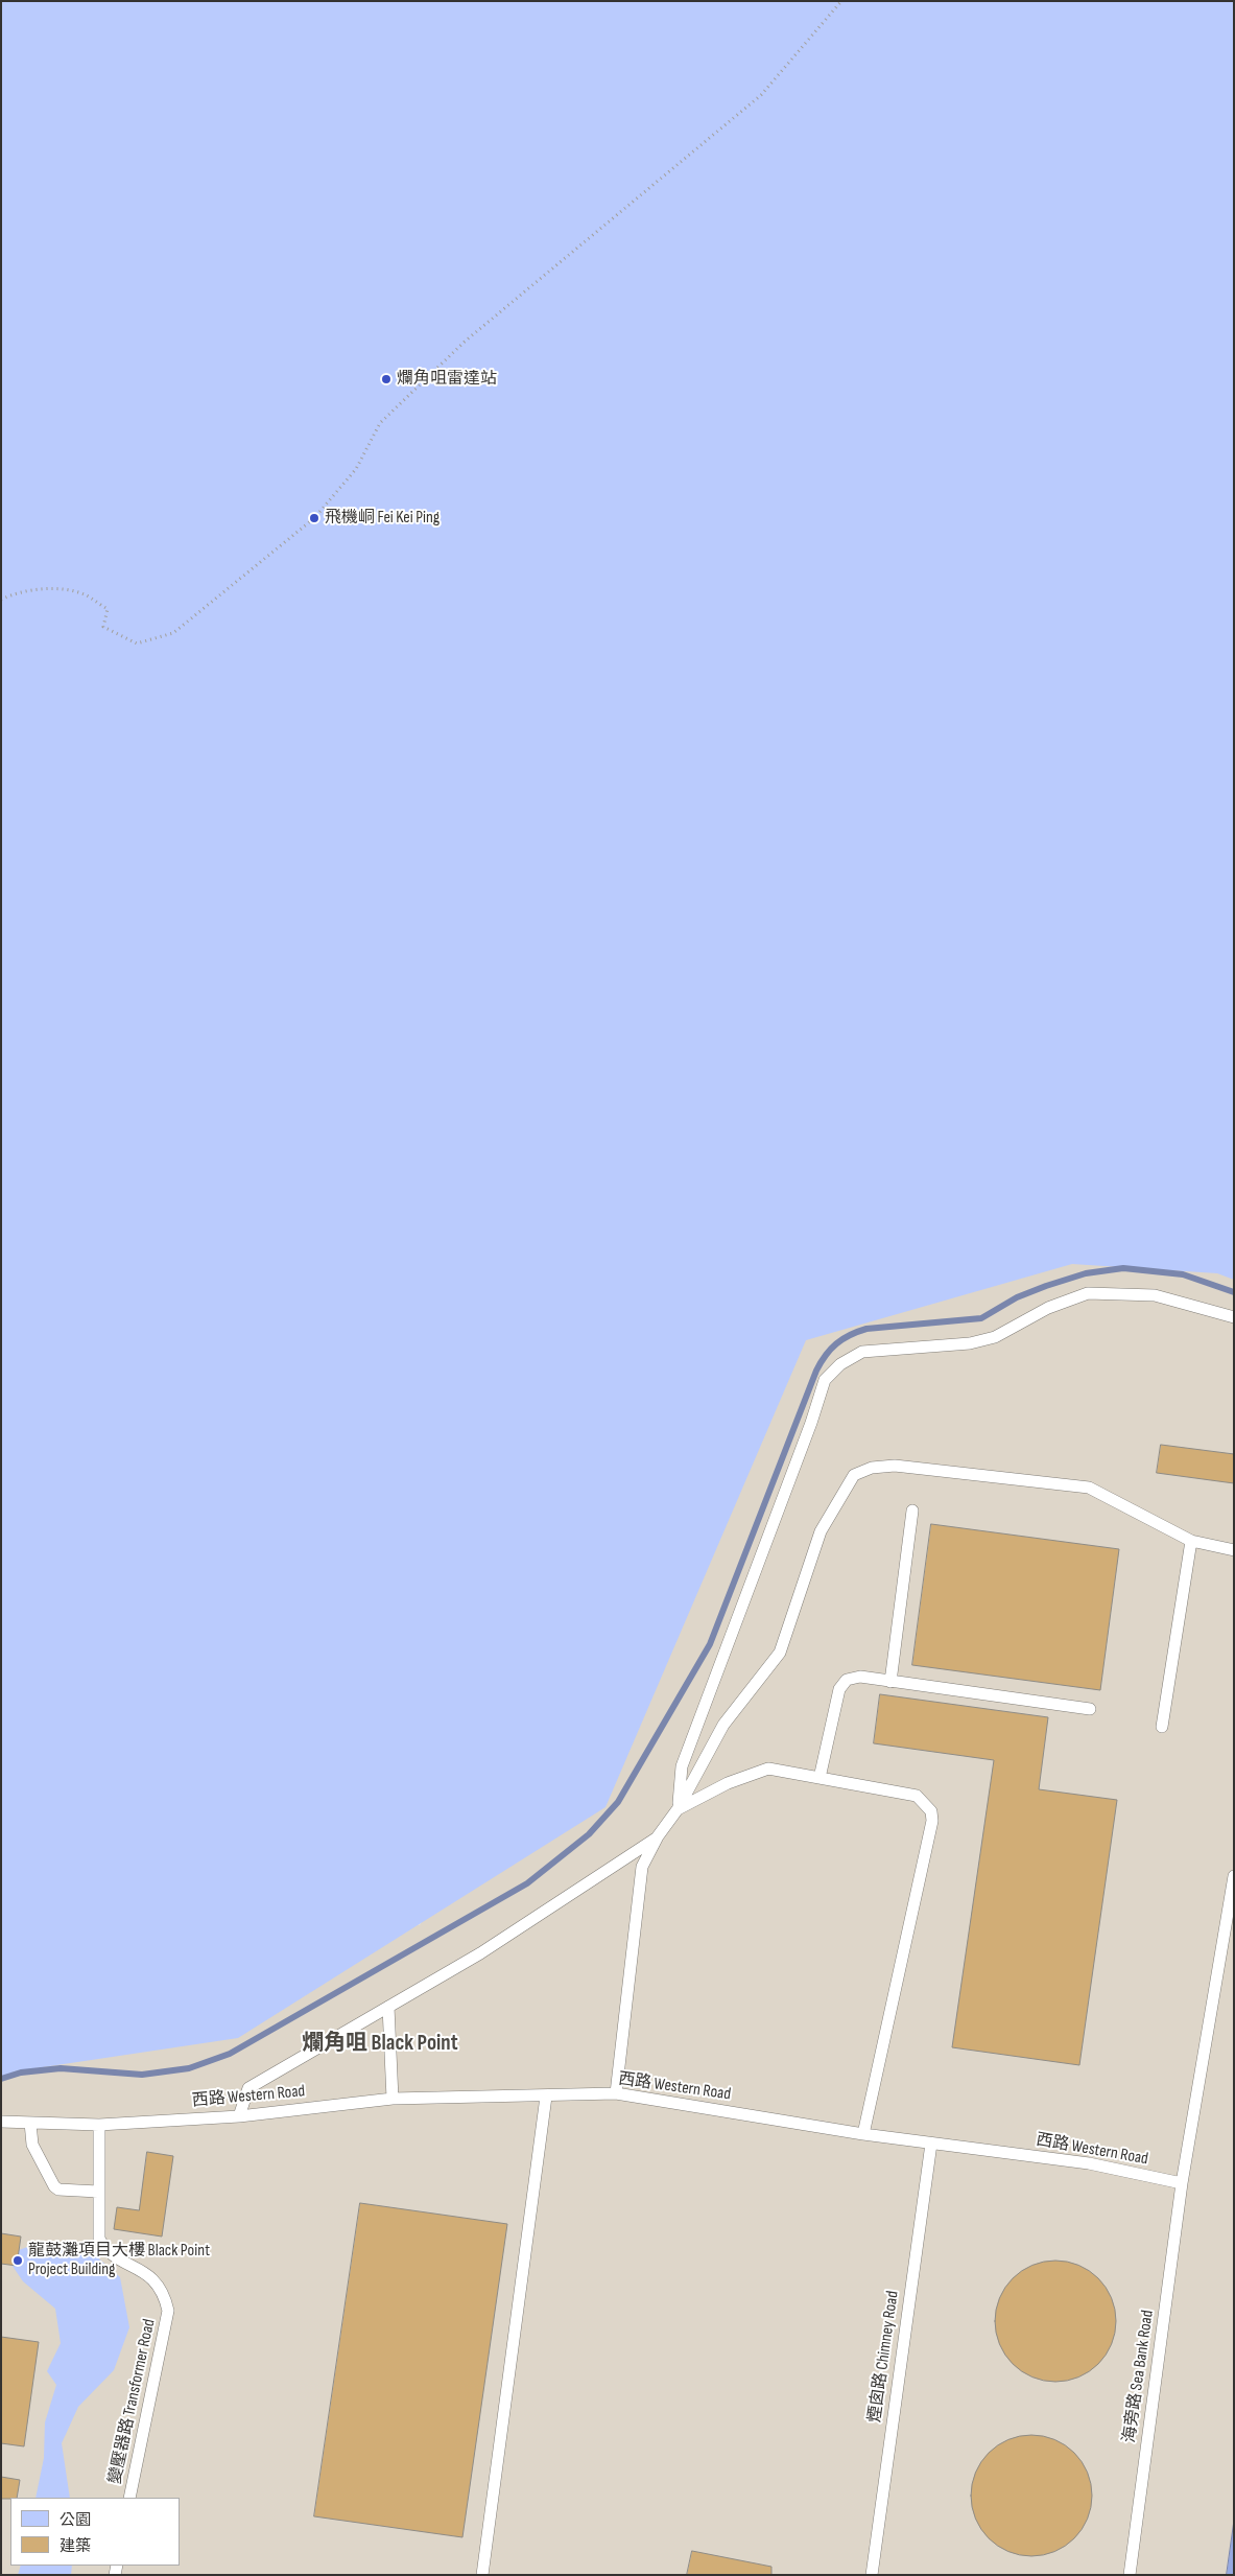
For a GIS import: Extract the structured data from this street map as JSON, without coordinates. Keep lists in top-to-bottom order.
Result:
{
  "streets": {
    "lane": [
      "西路 Western Road",
      "煙囱路 Chimney Road",
      "海旁路 Sea Bank Road",
      "變壓器路 Transformer Road"
    ]
  },
  "crossings": [
    ["西路 Western Road", "煙囱路 Chimney Road"],
    ["西路 Western Road", "海旁路 Sea Bank Road"]
  ],
  "districts": ["爛角咀 Black Point"],
  "places": ["爛角咀雷達站", "飛機峒 Fei Kei Ping", "龍鼓灘項目大樓 Black Point Project Building"],
  "legend": ["公園", "建築"]
}
